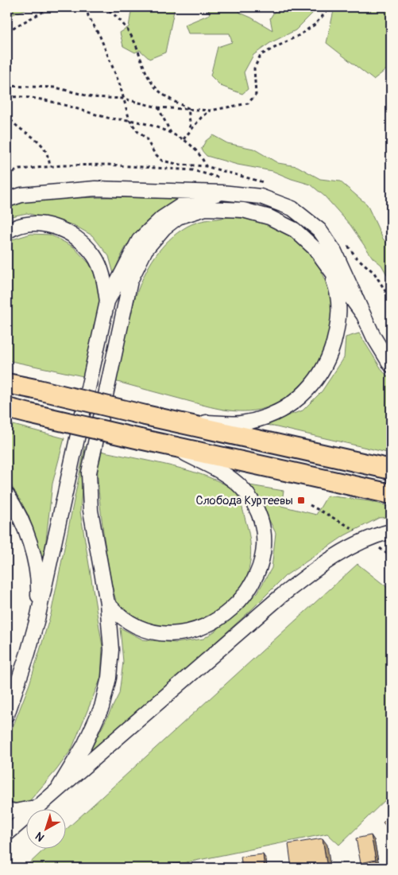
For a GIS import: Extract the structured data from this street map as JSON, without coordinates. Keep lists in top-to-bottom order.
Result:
{
  "places": {
    "transit": ["Слобода Куртеевы"]
  },
  "north": "bottom left"
}
